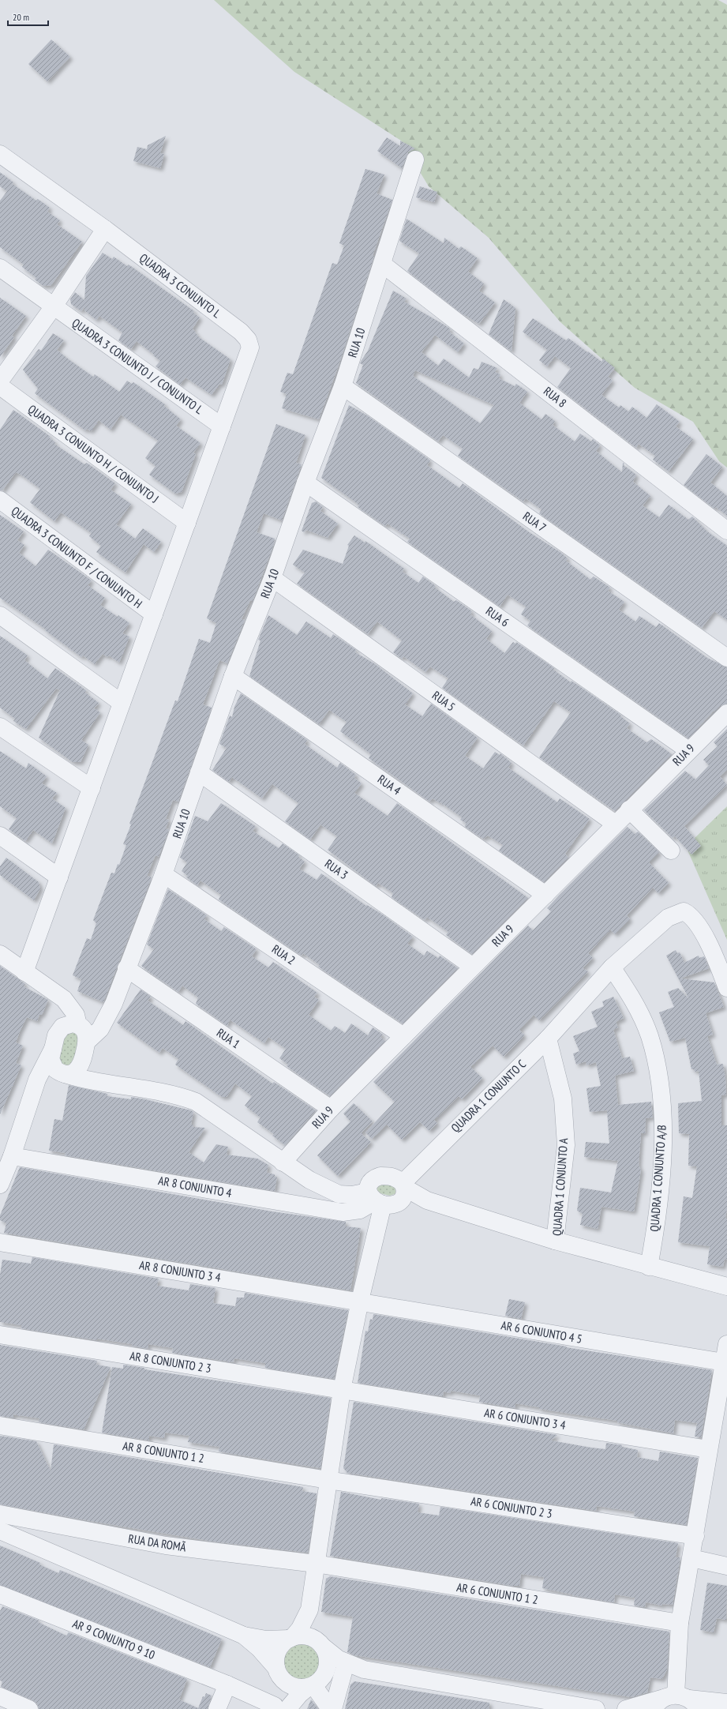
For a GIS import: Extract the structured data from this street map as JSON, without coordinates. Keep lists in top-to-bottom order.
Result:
{
  "streets": {
    "street": [
      "QUADRA 3 CONJUNTO L",
      "RUA 10",
      "QUADRA 3 CONJUNTO J / CONJUNTO L",
      "RUA 8",
      "QUADRA 3 CONJUNTO H / CONJUNTO J",
      "RUA 7",
      "QUADRA 3 CONJUNTO F / CONJUNTO H",
      "RUA 6",
      "RUA 5",
      "RUA 9",
      "RUA 4",
      "RUA 3",
      "RUA 2",
      "RUA 1",
      "QUADRA 1 CONJUNTO C",
      "QUADRA 1 CONJUNTO A/B",
      "AR 8 CONJUNTO 4",
      "QUADRA 1 CONJUNTO A",
      "AR 8 CONJUNTO 3 4",
      "AR 6 CONJUNTO 4 5",
      "AR 8 CONJUNTO 2 3",
      "AR 6 CONJUNTO 3 4",
      "AR 8 CONJUNTO 1 2",
      "AR 6 CONJUNTO 2 3",
      "RUA DA ROMÃ",
      "AR 6 CONJUNTO 1 2",
      "AR 9 CONJUNTO 9 10"
    ]
  },
  "crossings": [
    ["QUADRA 3 CONJUNTO L", "QUADRA 3 CONJUNTO J / CONJUNTO L"],
    ["RUA 10", "RUA 8"],
    ["RUA 10", "RUA 7"],
    ["RUA 10", "RUA 6"],
    ["RUA 10", "RUA 5"],
    ["RUA 10", "RUA 4"],
    ["RUA 10", "RUA 3"],
    ["RUA 10", "RUA 2"],
    ["RUA 10", "RUA 1"],
    ["RUA 6", "RUA 9"],
    ["RUA 5", "RUA 9"],
    ["RUA 9", "RUA 4"],
    ["RUA 9", "RUA 3"],
    ["RUA 9", "RUA 2"],
    ["RUA 9", "RUA 1"],
    ["QUADRA 1 CONJUNTO C", "QUADRA 1 CONJUNTO A/B"],
    ["QUADRA 1 CONJUNTO C", "QUADRA 1 CONJUNTO A"],
    ["QUADRA 1 CONJUNTO A/B", "QUADRA 1 CONJUNTO A"],
    ["AR 8 CONJUNTO 3 4", "AR 6 CONJUNTO 4 5"],
    ["AR 8 CONJUNTO 2 3", "AR 6 CONJUNTO 3 4"],
    ["AR 8 CONJUNTO 1 2", "AR 6 CONJUNTO 2 3"],
    ["RUA DA ROMÃ", "AR 6 CONJUNTO 1 2"]
  ],
  "scale_bar": "20 m"
}
